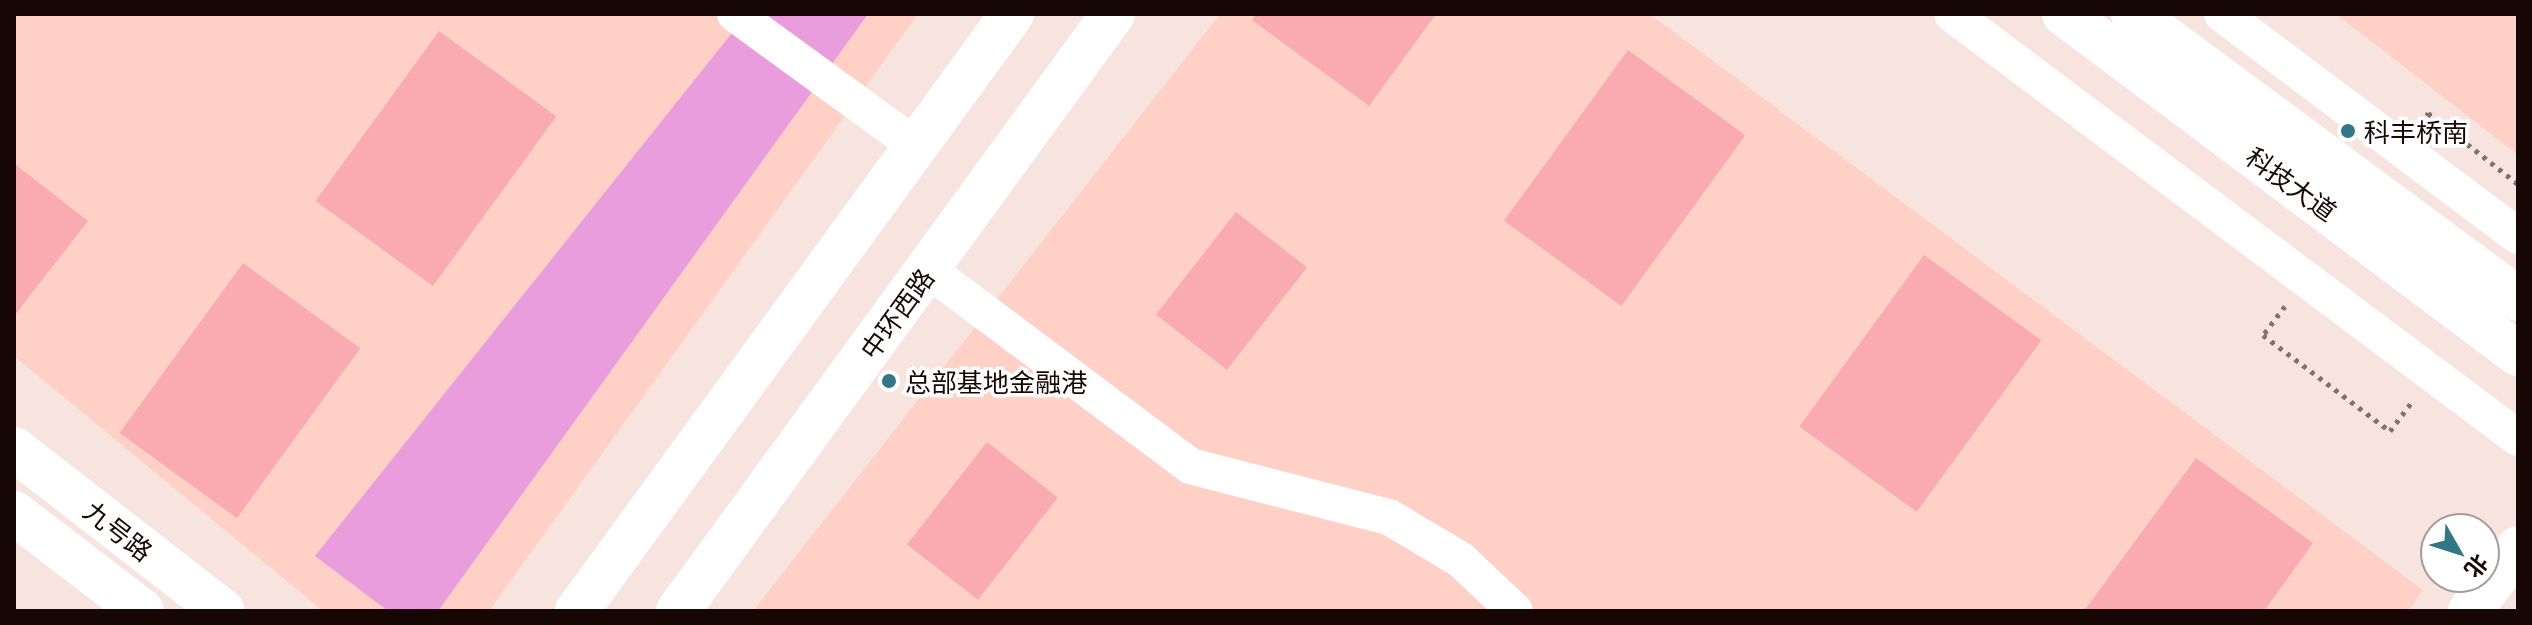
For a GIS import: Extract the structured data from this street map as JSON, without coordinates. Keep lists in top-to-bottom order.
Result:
{
  "streets": {
    "street": ["科技大道", "中环西路", "九号路"]
  },
  "places": ["科丰桥南", "总部基地金融港"],
  "north": "bottom right"
}
